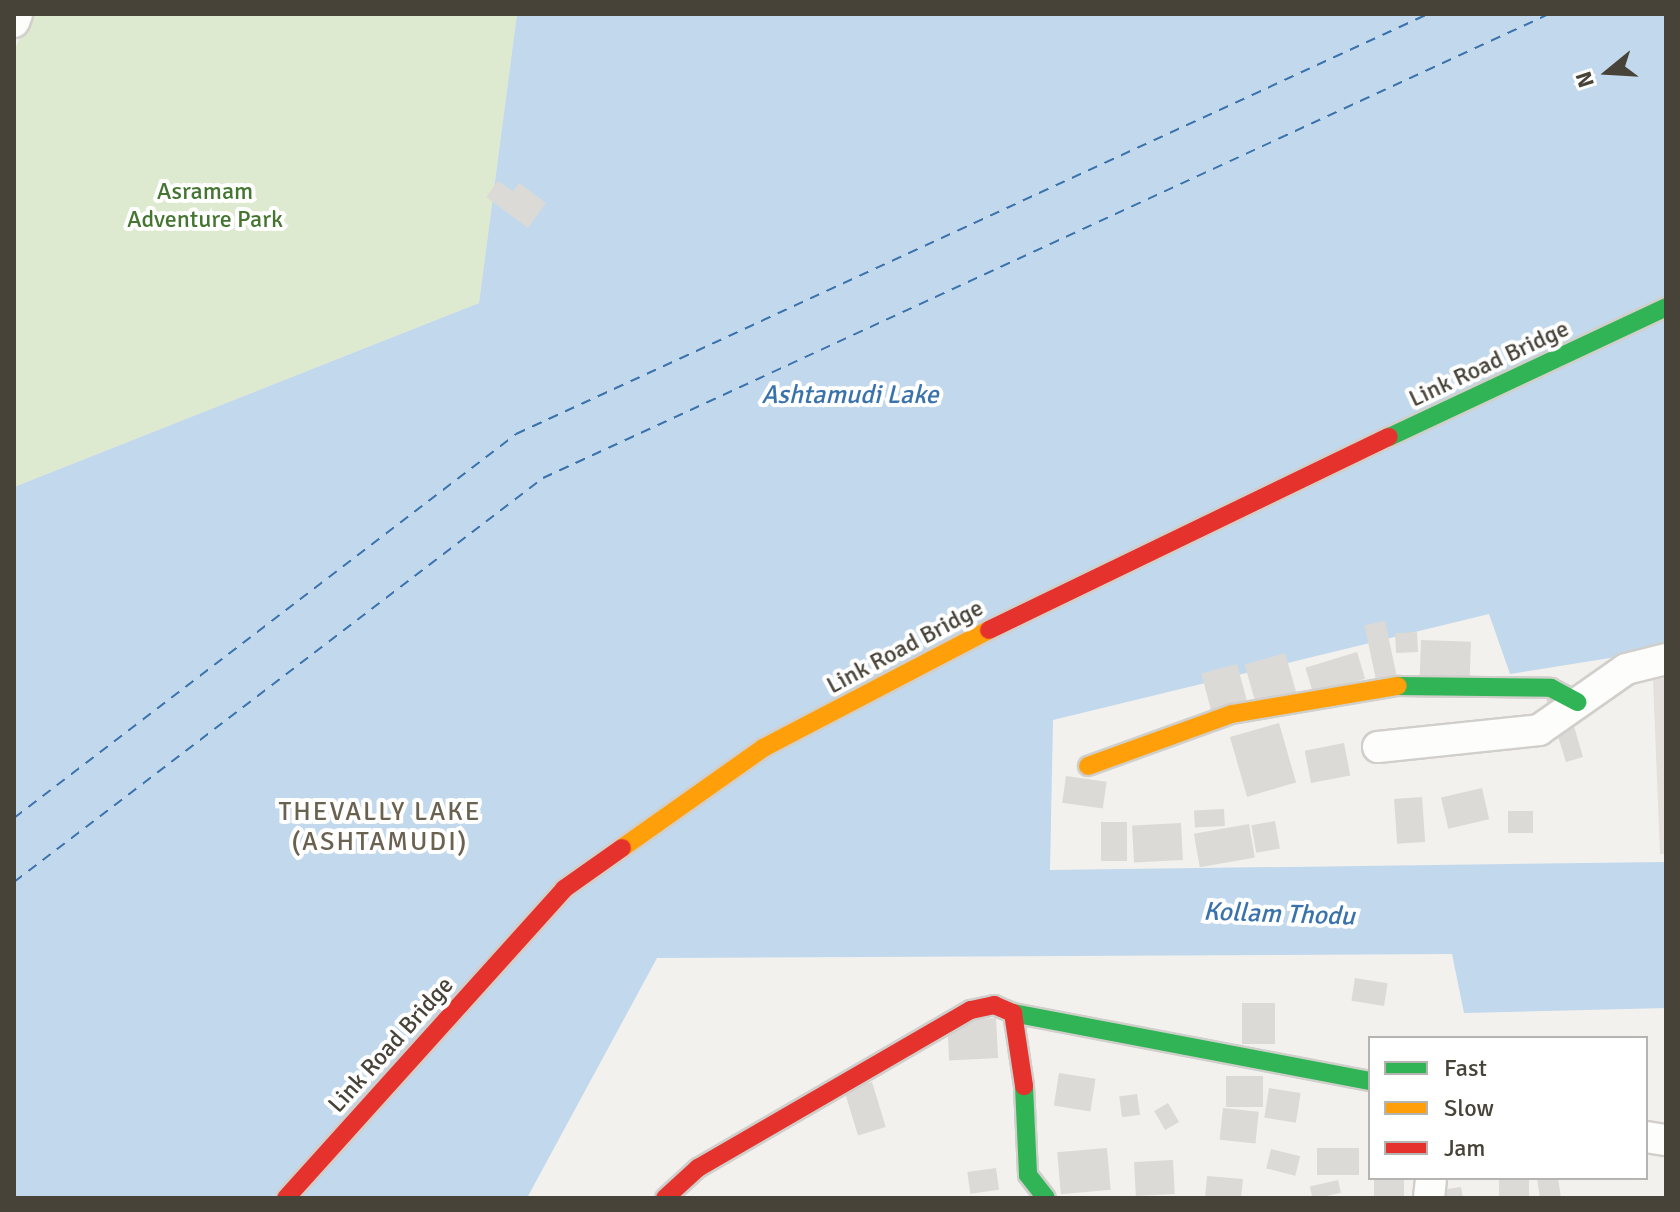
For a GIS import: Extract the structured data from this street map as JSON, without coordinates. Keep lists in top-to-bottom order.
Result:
{
  "streets": {
    "street": ["Link Road Bridge"]
  },
  "districts": ["THEVALLY LAKE (ASHTAMUDI)"],
  "water": ["Ashtamudi Lake", "Kollam Thodu"],
  "parks": ["Asramam Adventure Park"],
  "legend": ["Fast", "Slow", "Jam"],
  "north": "left"
}
